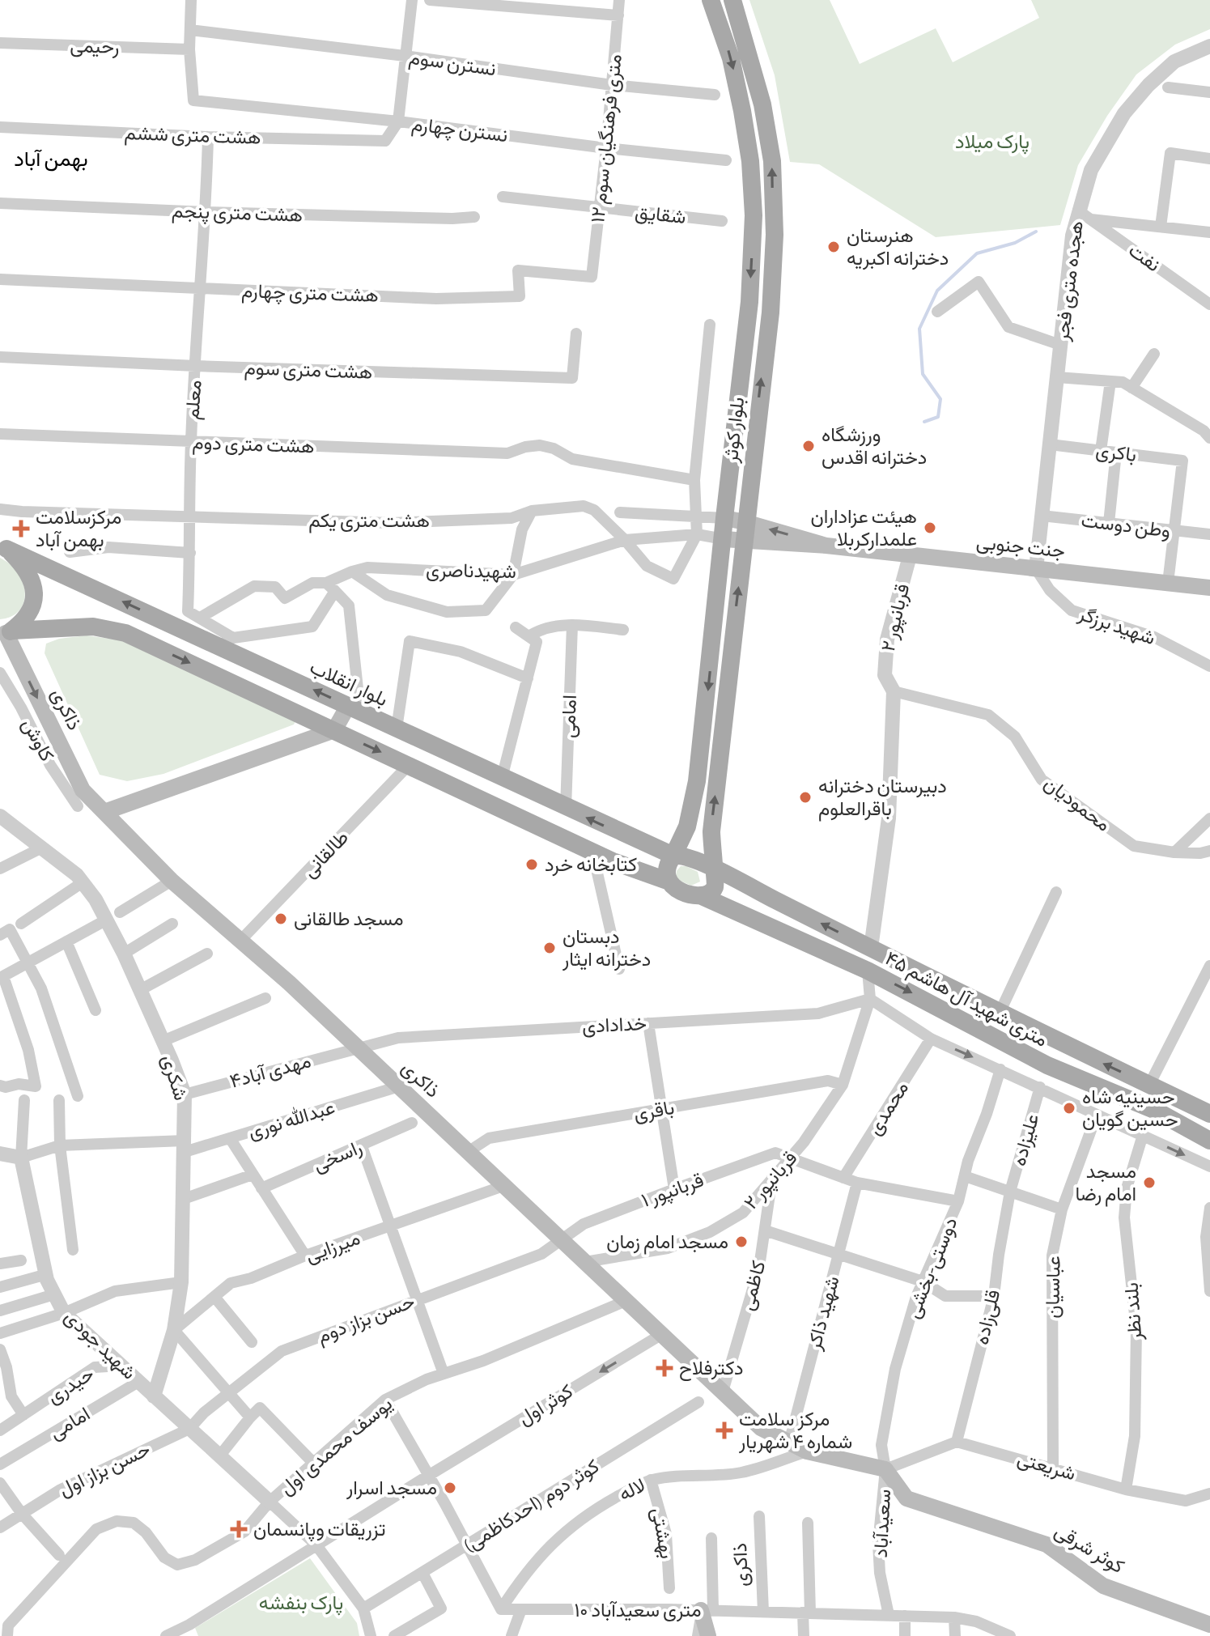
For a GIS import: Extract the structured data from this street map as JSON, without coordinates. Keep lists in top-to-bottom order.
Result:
{
  "streets": {
    "main road": [
      "بلوار کوثر",
      "جنت جنوبی",
      "بلوار انقلاب",
      "ذاکری",
      "۴۵ متری شهید آل هاشم",
      "کوثر شرقی"
    ],
    "street": [
      "رحیمی",
      "نسترن سوم",
      "نسترن چهارم",
      "هشت متری ششم",
      "۱۲ متری فرهنگیان سوم",
      "هشت متری پنجم",
      "شقایق",
      "نفت",
      "هجده متری فجر",
      "هشت متری چهارم",
      "هشت متری سوم",
      "معلم",
      "هشت متری دوم",
      "باکری",
      "هشت متری یکم",
      "وطن دوست",
      "شهید‌ناصری",
      "قربانپور ۲",
      "شهید برزگر",
      "امامی",
      "کاوش",
      "محمودیان",
      "طالقانی",
      "خدادادی",
      "مهدی آباد۴",
      "شکری",
      "محمدی",
      "باقری",
      "عبدالله نوری",
      "علیزاده",
      "راسخی",
      "قربانپور ۱",
      "میرزایی",
      "دوستی-بخشی",
      "کاظمی",
      "عباسیان",
      "بلند نظر",
      "شهید ذاکر",
      "قلی‌زاده",
      "حسن بزاز دوم",
      "شهید جودی",
      "حیدری",
      "کوثر اول",
      "یوسف محمدی اول",
      "شریعتی",
      "حسن بزاز اول",
      "لاله",
      "کوثر دوم (احدکاظمی)",
      "سعیدآباد",
      "بهشتی",
      "۱۰ متری سعیدآباد"
    ]
  },
  "crossings": [
    ["رحیمی", "نسترن چهارم"],
    ["نسترن سوم", "۱۲ متری فرهنگیان سوم"],
    ["نسترن چهارم", "هشت متری ششم"],
    ["نسترن چهارم", "۱۲ متری فرهنگیان سوم"],
    ["هشت متری ششم", "معلم"],
    ["۱۲ متری فرهنگیان سوم", "شقایق"],
    ["۱۲ متری فرهنگیان سوم", "هشت متری چهارم"],
    ["هشت متری پنجم", "معلم"],
    ["نفت", "هجده متری فجر"],
    ["هجده متری فجر", "باکری"],
    ["هجده متری فجر", "وطن دوست"],
    ["هجده متری فجر", "جنت جنوبی"],
    ["هجده متری فجر", "شهید برزگر"],
    ["هشت متری چهارم", "معلم"],
    ["هشت متری سوم", "معلم"],
    ["معلم", "هشت متری دوم"],
    ["معلم", "هشت متری یکم"],
    ["معلم", "شهید‌ناصری"],
    ["بلوار کوثر", "بلوار انقلاب"],
    ["بلوار کوثر", "۴۵ متری شهید آل هاشم"],
    ["باکری", "وطن دوست"],
    ["هشت متری یکم", "شهید‌ناصری"],
    ["جنت جنوبی", "قربانپور ۲"],
    ["جنت جنوبی", "شهید برزگر"],
    ["قربانپور ۲", "ذاکری"],
    ["قربانپور ۲", "محمودیان"],
    ["قربانپور ۲", "۴۵ متری شهید آل هاشم"],
    ["قربانپور ۲", "خدادادی"],
    ["قربانپور ۲", "باقری"],
    ["قربانپور ۲", "قربانپور ۱"],
    ["قربانپور ۲", "کاظمی"],
    ["بلوار انقلاب", "امامی"],
    ["بلوار انقلاب", "۴۵ متری شهید آل هاشم"],
    ["ذاکری", "طالقانی"],
    ["ذاکری", "خدادادی"],
    ["ذاکری", "مهدی آباد۴"],
    ["ذاکری", "باقری"],
    ["ذاکری", "عبدالله نوری"],
    ["ذاکری", "قربانپور ۱"],
    ["ذاکری", "میرزایی"],
    ["ذاکری", "دوستی-بخشی"],
    ["ذاکری", "کاظمی"],
    ["ذاکری", "شهید ذاکر"],
    ["ذاکری", "حسن بزاز دوم"],
    ["ذاکری", "کوثر اول"],
    ["ذاکری", "یوسف محمدی اول"],
    ["ذاکری", "لاله"],
    ["ذاکری", "سعیدآباد"],
    ["ذاکری", "کوثر شرقی"],
    ["ذاکری", "۱۰ متری سعیدآباد"],
    ["امامی", "شهید جودی"],
    ["خدادادی", "مهدی آباد۴"],
    ["مهدی آباد۴", "شکری"],
    ["شکری", "عبدالله نوری"],
    ["شکری", "میرزایی"],
    ["شکری", "شهید جودی"],
    ["عبدالله نوری", "شهید جودی"],
    ["علیزاده", "قلی‌زاده"],
    ["قربانپور ۱", "حسن بزاز دوم"],
    ["دوستی-بخشی", "سعیدآباد"],
    ["دوستی-بخشی", "کوثر شرقی"],
    ["عباسیان", "شریعتی"],
    ["بلند نظر", "شریعتی"],
    ["قلی‌زاده", "شریعتی"],
    ["حسن بزاز دوم", "شهید جودی"],
    ["حسن بزاز دوم", "حسن بزاز اول"],
    ["شهید جودی", "حیدری"],
    ["شهید جودی", "یوسف محمدی اول"],
    ["شهید جودی", "حسن بزاز اول"],
    ["لاله", "بهشتی"],
    ["لاله", "۱۰ متری سعیدآباد"],
    ["سعیدآباد", "کوثر شرقی"],
    ["سعیدآباد", "۱۰ متری سعیدآباد"]
  ],
  "one_way": ["کوثر اول"],
  "districts": ["بهمن آباد"],
  "parks": ["پارک میلاد", "پارک بنفشه"],
  "places": {
    "other": [
      "هنرستان دخترانه اکبریه",
      "ورزشگاه دخترانه اقدس",
      "هیئت عزاداران علمدارکربلا",
      "دبیرستان دخترانه باقرالعلوم",
      "کتابخانه خرد",
      "مسجد طالقانی",
      "دبستان دخترانه ایثار",
      "حسینیه شاه حسین گویان",
      "مسجد امام رضا",
      "مسجد امام زمان",
      "مسجد اسرار"
    ],
    "health": [
      "مرکزسلامت بهمن آباد",
      "دکترفلاح",
      "مرکز سلامت شماره ۴ شهریار",
      "تزریقات وپانسمان"
    ]
  }
}
